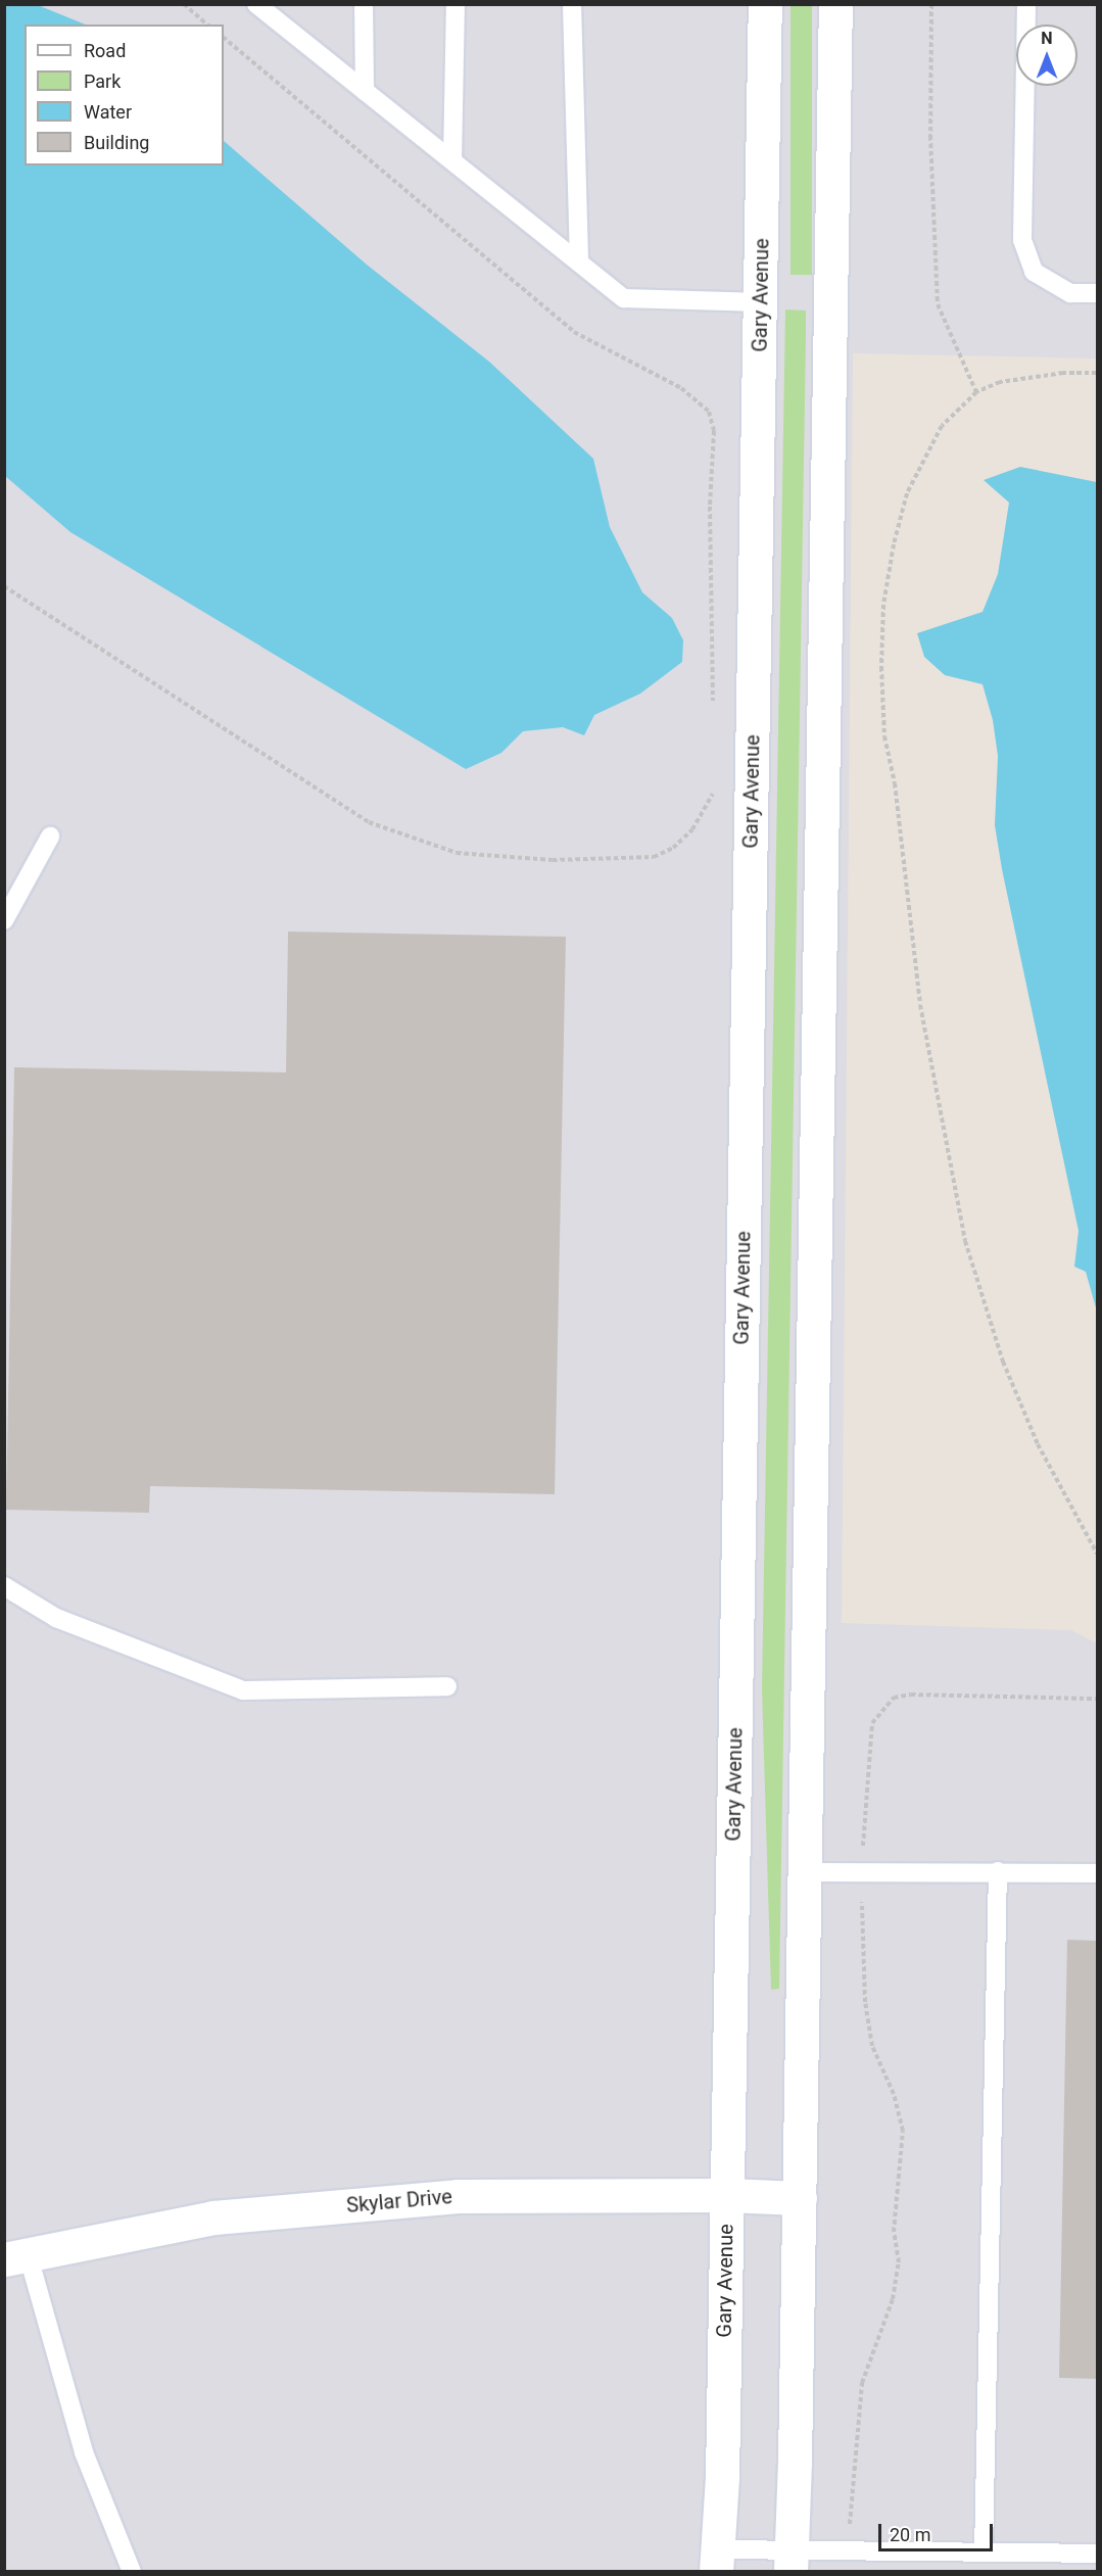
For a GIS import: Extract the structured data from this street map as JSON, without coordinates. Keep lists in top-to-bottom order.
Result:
{
  "streets": {
    "main road": ["Gary Avenue", "Skylar Drive"]
  },
  "crossings": [
    ["Gary Avenue", "Skylar Drive"]
  ],
  "legend": [
    "Road",
    "Park",
    "Water",
    "Building"
  ],
  "scale_bar": "20 m",
  "north": "top"
}
